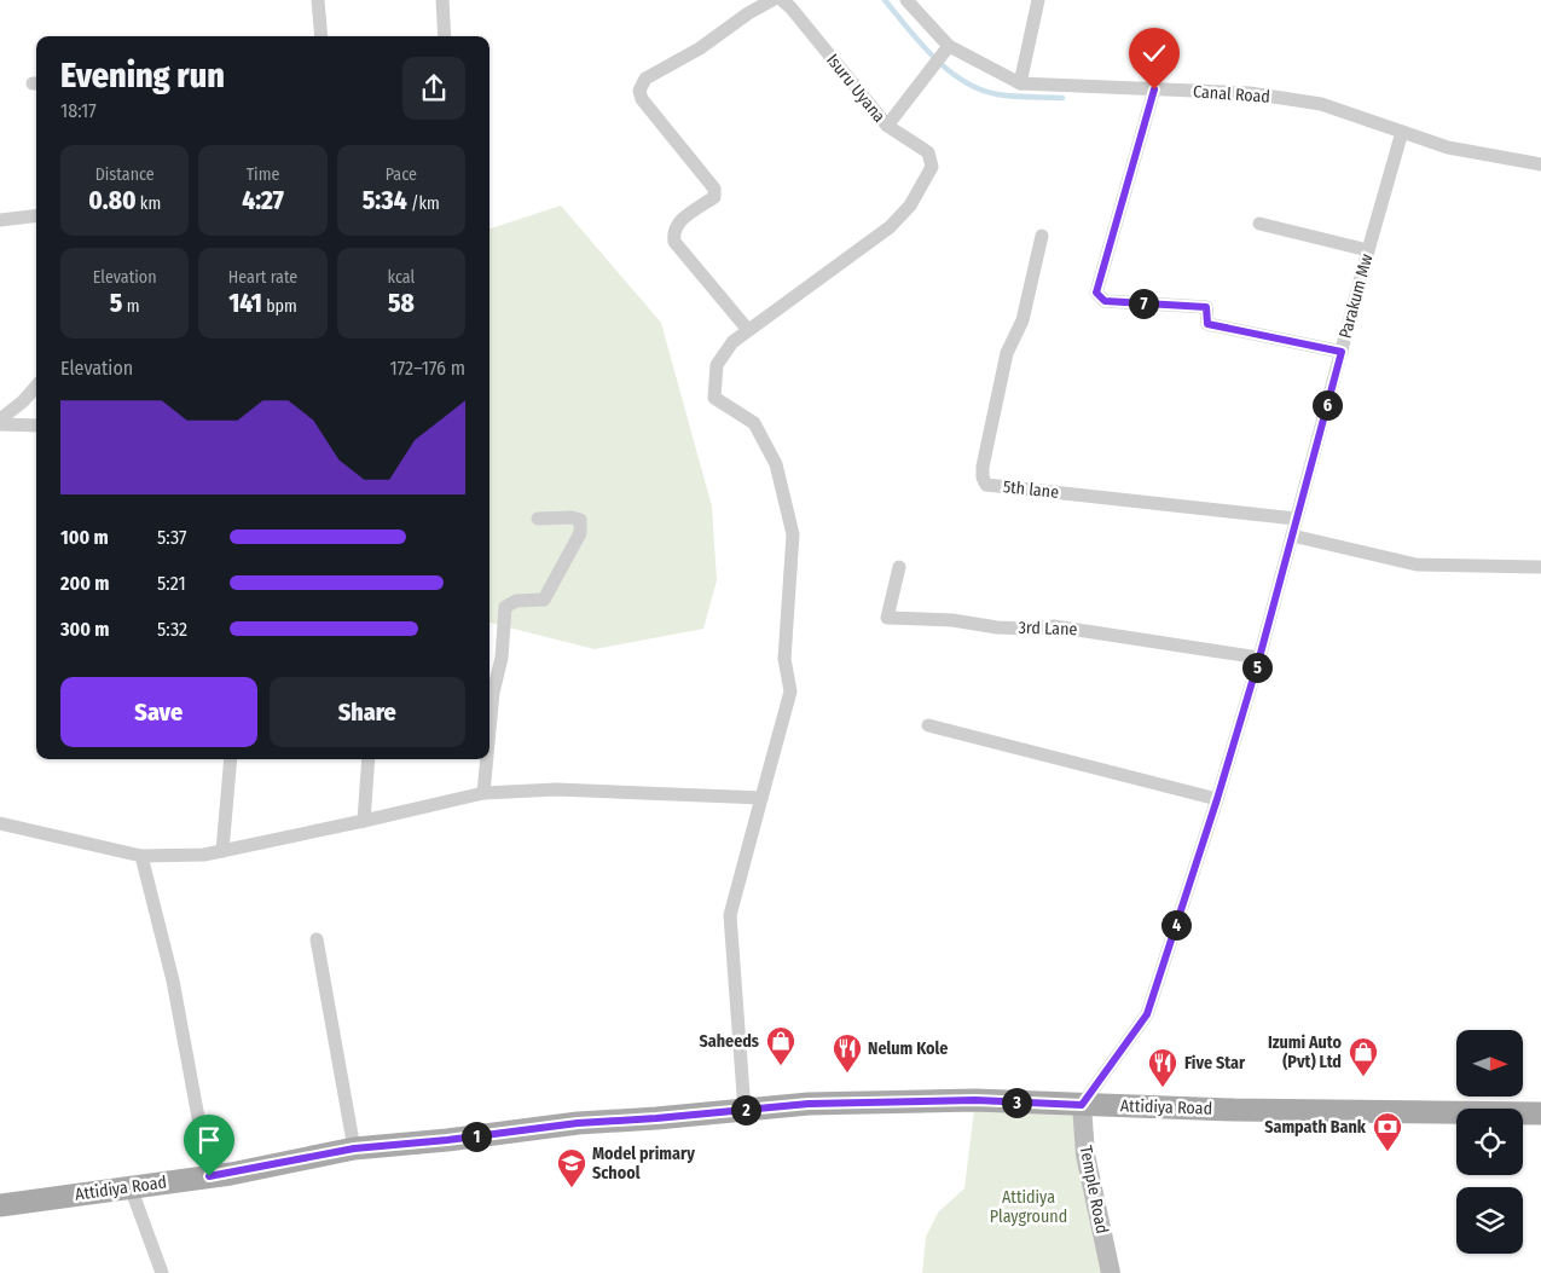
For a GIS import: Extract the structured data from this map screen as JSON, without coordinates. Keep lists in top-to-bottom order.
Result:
{
  "streets": {
    "main road": ["Attidiya Road"],
    "street": [
      "Isuru Uyana",
      "Canal Road",
      "Parakum Mw",
      "5th lane",
      "3rd Lane",
      "Temple Road"
    ]
  },
  "crossings": [
    ["Canal Road", "Parakum Mw"],
    ["Parakum Mw", "5th lane"],
    ["Parakum Mw", "3rd Lane"],
    ["Parakum Mw", "Attidiya Road"],
    ["Parakum Mw", "Temple Road"],
    ["Attidiya Road", "Temple Road"]
  ],
  "parks": ["Attidiya Playground"],
  "places": {
    "shop": ["Saheeds", "Izumi Auto (Pvt) Ltd"],
    "restaurant": ["Nelum Kole", "Five Star"],
    "bank": ["Sampath Bank"],
    "school or university": ["Model primary School"]
  },
  "north": "right",
  "page": {
    "heading": ["Evening run", "18:17"],
    "stats": [
      ["Distance", "0.80 km"],
      ["Time", "4:27"],
      ["Pace", "5:34 /km"],
      ["Elevation", "5 m"],
      ["Heart rate", "141 bpm"],
      ["kcal", "58"]
    ],
    "pins": [
      "7",
      "6",
      "5",
      "4",
      "3",
      "2",
      "1"
    ],
    "chart": ["Elevation", "172–176 m"],
    "list": [
      {
        "name": "100 m",
        "note": "5:37"
      },
      {
        "name": "200 m",
        "note": "5:21"
      },
      {
        "name": "300 m",
        "note": "5:32"
      }
    ],
    "buttons": ["Save", "Share"]
  }
}
